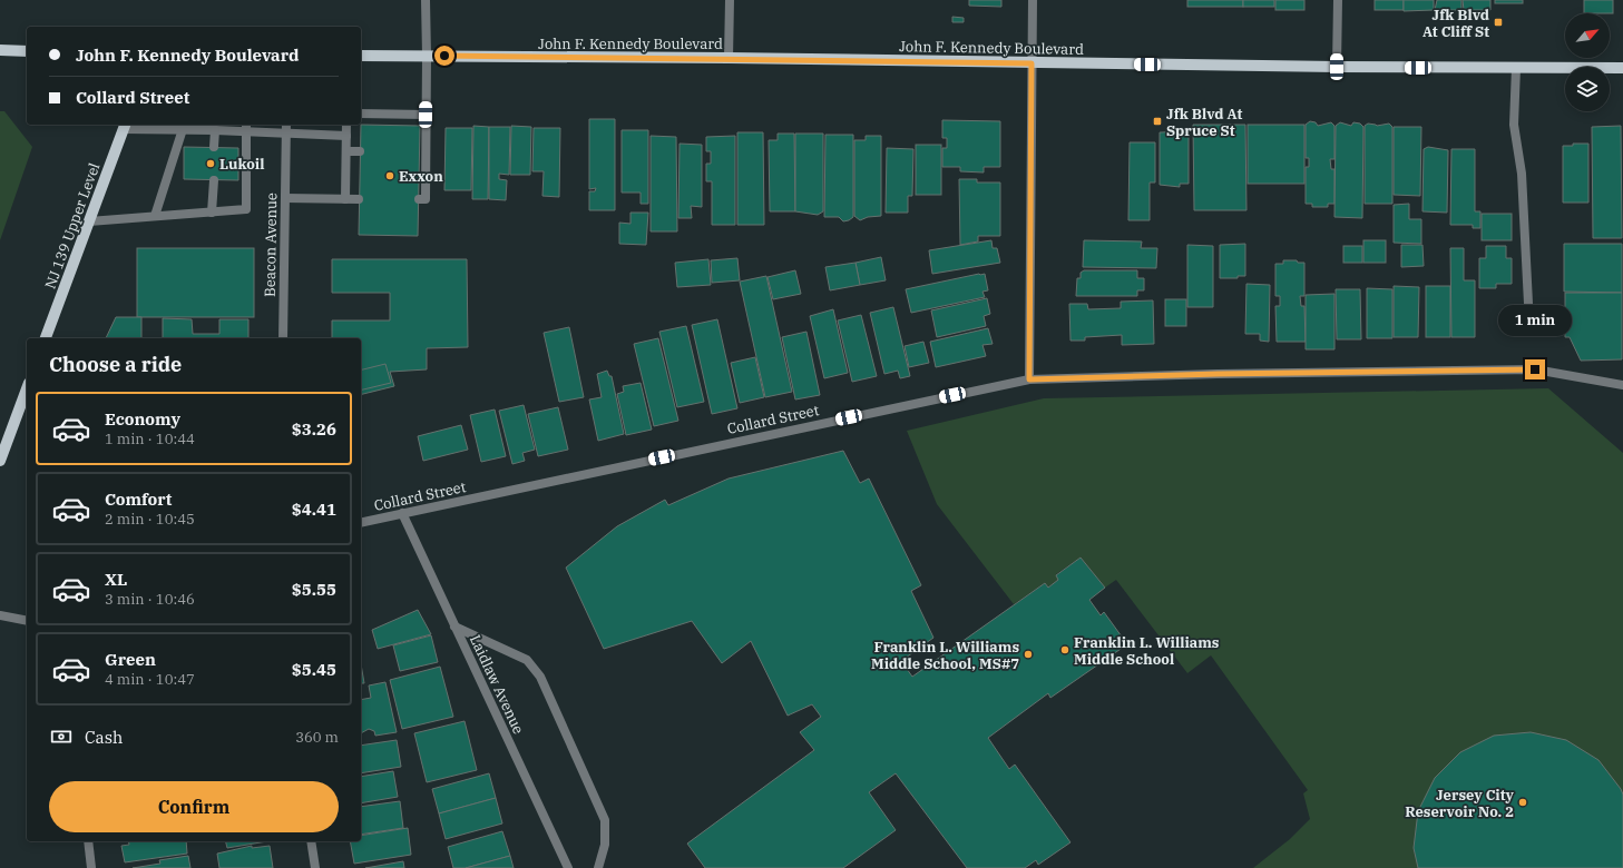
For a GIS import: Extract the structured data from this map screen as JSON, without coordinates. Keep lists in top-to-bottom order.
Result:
{
  "streets": {
    "main road": ["John F. Kennedy Boulevard", "NJ 139 Upper Level"],
    "street": ["Beacon Avenue", "Collard Street", "Laidlaw Avenue"]
  },
  "crossings": [
    ["Collard Street", "Laidlaw Avenue"]
  ],
  "places": {
    "transit": ["Jfk Blvd At Cliff St", "Jfk Blvd At Spruce St"],
    "other": [
      "Lukoil",
      "Exxon",
      "Franklin L. Williams Middle School",
      "Franklin L. Williams Middle School, MS#7",
      "Jersey City Reservoir No. 2"
    ]
  },
  "north": "top right",
  "page": {
    "banner": ["John F. Kennedy Boulevard", "Collard Street"],
    "bubble": "1 min",
    "heading": "Choose a ride",
    "list": [
      {
        "name": "Economy",
        "note": "1 min · 10:44",
        "value": "$3.26"
      },
      {
        "name": "Comfort",
        "note": "2 min · 10:45",
        "value": "$4.41"
      },
      {
        "name": "XL",
        "note": "3 min · 10:46",
        "value": "$5.55"
      },
      {
        "name": "Green",
        "note": "4 min · 10:47",
        "value": "$5.45"
      }
    ],
    "pay": ["Cash", "360 m"],
    "buttons": "Confirm"
  }
}
